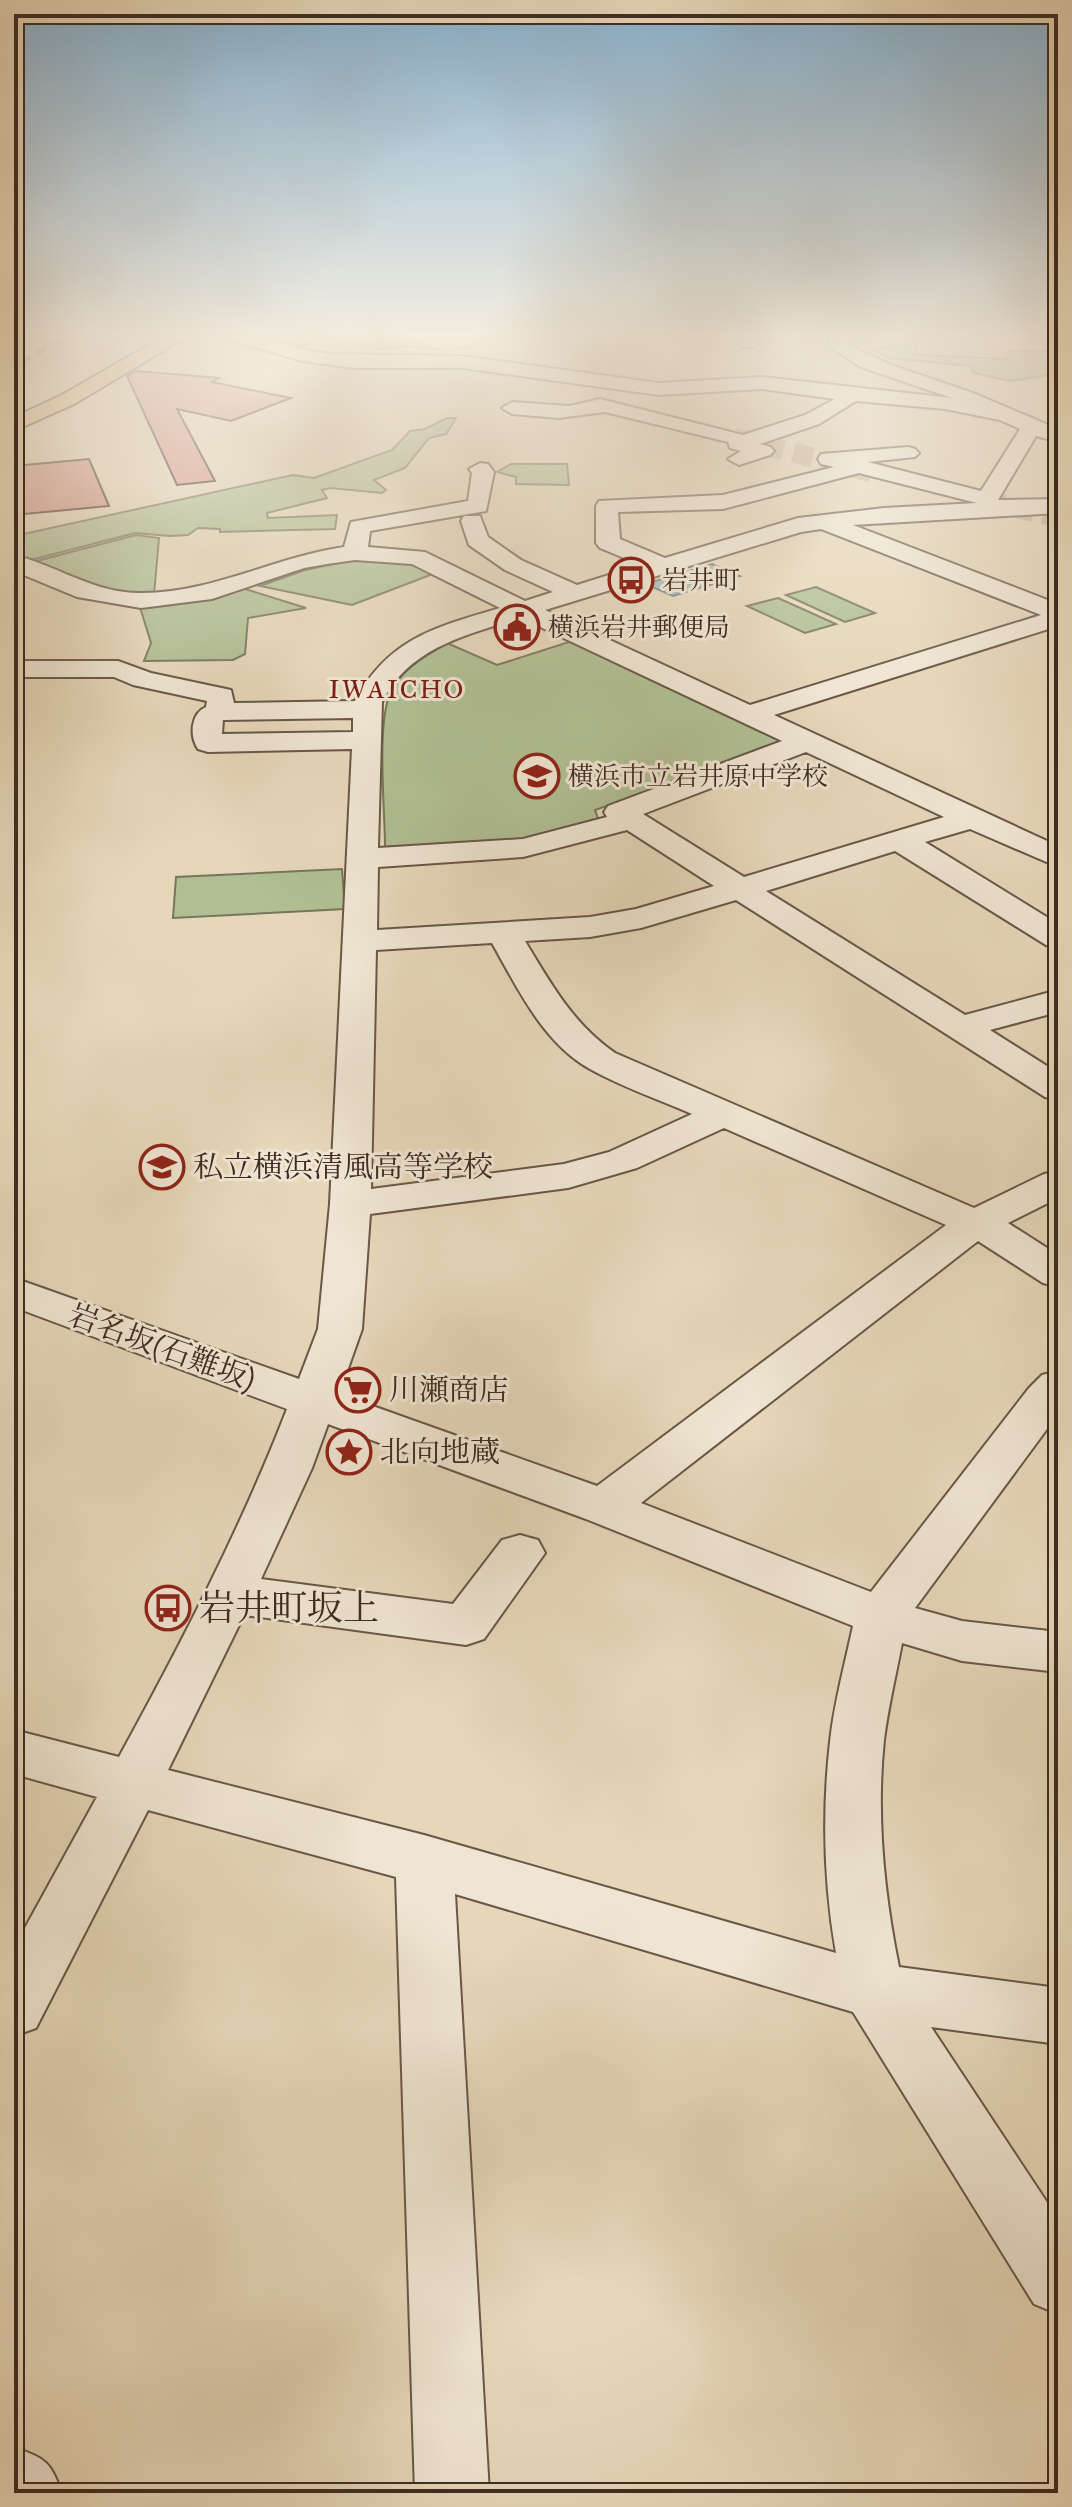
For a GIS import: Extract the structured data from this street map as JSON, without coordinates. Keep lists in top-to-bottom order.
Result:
{
  "streets": {
    "street": ["岩名坂(石難坂)"]
  },
  "districts": ["IWAICHO"],
  "places": {
    "bus stop": ["岩井町", "岩井町坂上"],
    "public building": ["横浜岩井郵便局"],
    "school or university": ["横浜市立岩井原中学校", "私立横浜清風高等学校"],
    "supermarket": ["川瀬商店"],
    "place": ["北向地蔵"]
  }
}
